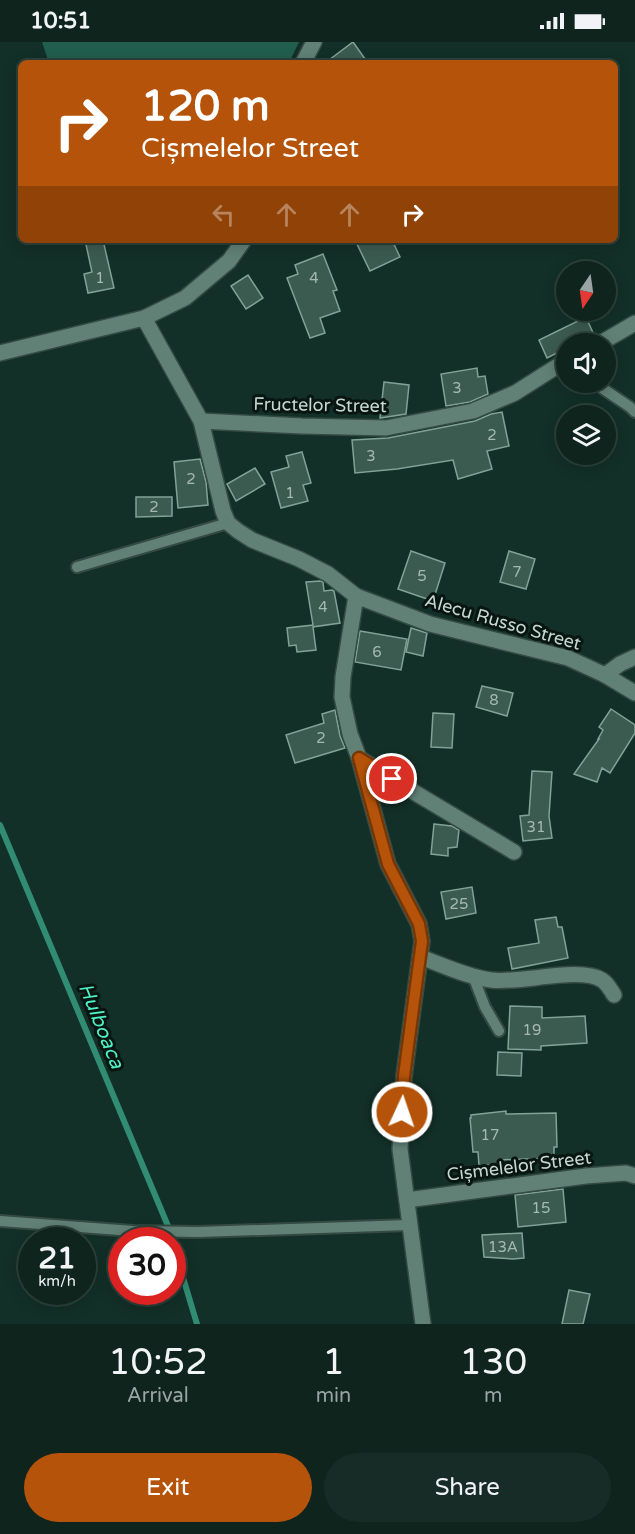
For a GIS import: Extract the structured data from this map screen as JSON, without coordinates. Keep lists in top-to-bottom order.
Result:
{
  "streets": {
    "street": ["Fructelor Street", "Alecu Russo Street", "Cișmelelor Street"]
  },
  "water": ["Hulboaca"],
  "house_numbers": [
    "1",
    "4",
    "3",
    "2",
    "3",
    "2",
    "1",
    "2",
    "7",
    "5",
    "4",
    "6",
    "8",
    "2",
    "31",
    "25",
    "19",
    "17",
    "15",
    "13A"
  ],
  "north": "bottom",
  "page": {
    "status": "10:51",
    "turn": ["120 m", "Cișmelelor Street"],
    "speed": "21 km/h",
    "limit": "30",
    "eta": [
      "10:52",
      "Arrival",
      "1",
      "min",
      "130",
      "m"
    ],
    "buttons": ["Exit", "Share"]
  }
}
